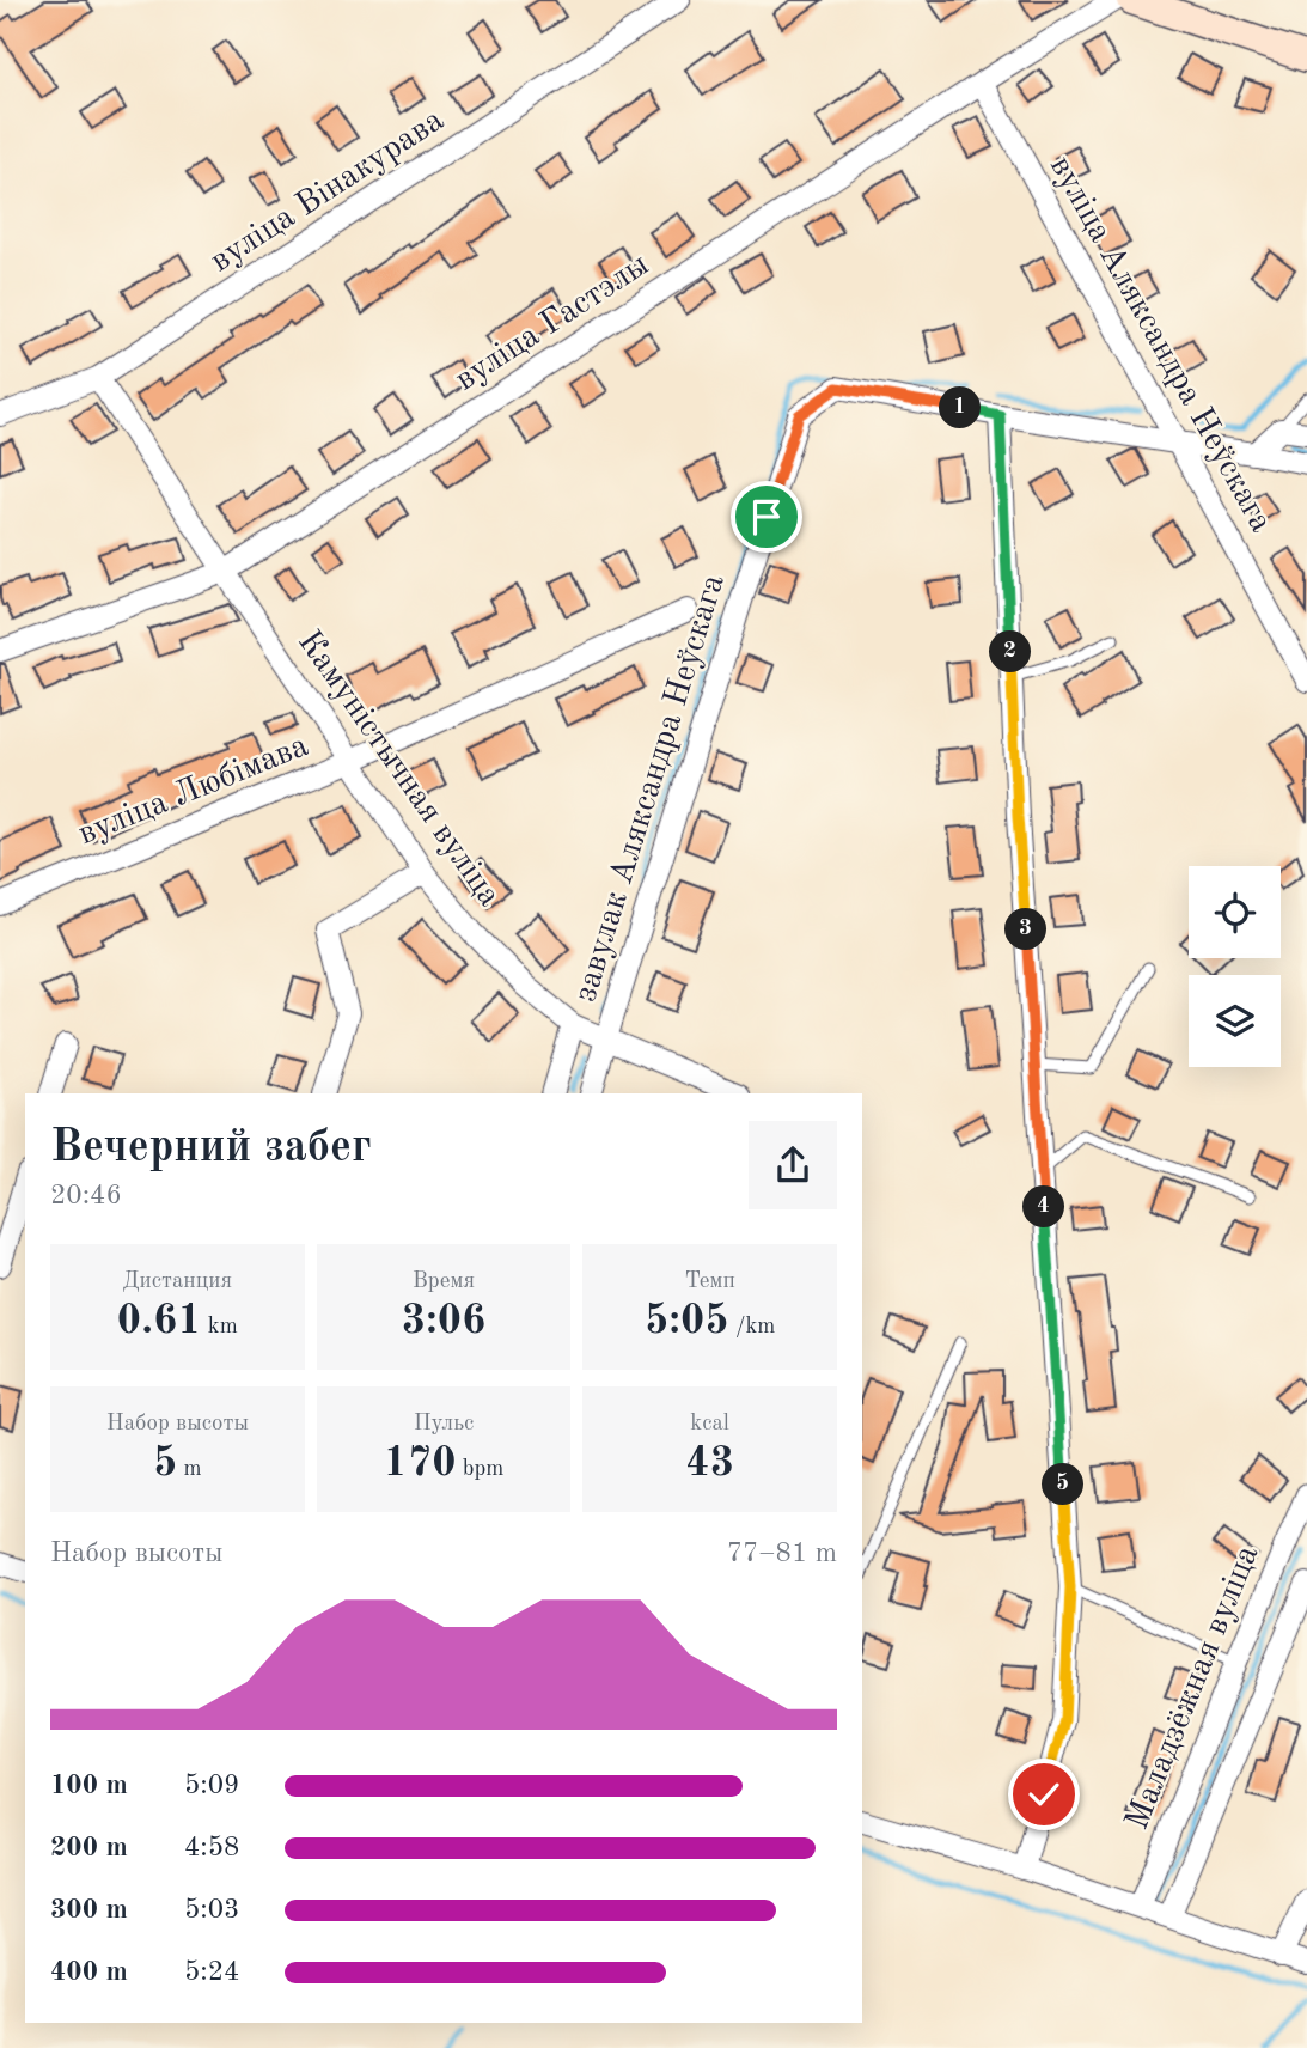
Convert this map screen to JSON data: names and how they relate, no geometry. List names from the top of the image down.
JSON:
{
  "streets": {
    "street": [
      "вуліца Вінакурава",
      "вуліца Гастэлы",
      "вуліца Аляксандра Неўскага",
      "Камуністычная вуліца",
      "завулак Аляксандра Неўскага",
      "вуліца Любімава",
      "Маладзёжная вуліца"
    ]
  },
  "crossings": [
    ["вуліца Вінакурава", "Камуністычная вуліца"],
    ["вуліца Гастэлы", "вуліца Аляксандра Неўскага"],
    ["вуліца Гастэлы", "Камуністычная вуліца"],
    ["вуліца Аляксандра Неўскага", "завулак Аляксандра Неўскага"],
    ["Камуністычная вуліца", "завулак Аляксандра Неўскага"],
    ["Камуністычная вуліца", "вуліца Любімава"]
  ],
  "page": {
    "pins": [
      "1",
      "2",
      "3",
      "4",
      "5"
    ],
    "heading": ["Вечерний забег", "20:46"],
    "stats": [
      ["Дистанция", "0.61 km"],
      ["Время", "3:06"],
      ["Темп", "5:05 /km"],
      ["Набор высоты", "5 m"],
      ["Пульс", "170 bpm"],
      ["kcal", "43"]
    ],
    "chart": ["Набор высоты", "77–81 m"],
    "list": [
      {
        "name": "100 m",
        "note": "5:09"
      },
      {
        "name": "200 m",
        "note": "4:58"
      },
      {
        "name": "300 m",
        "note": "5:03"
      },
      {
        "name": "400 m",
        "note": "5:24"
      }
    ]
  }
}
